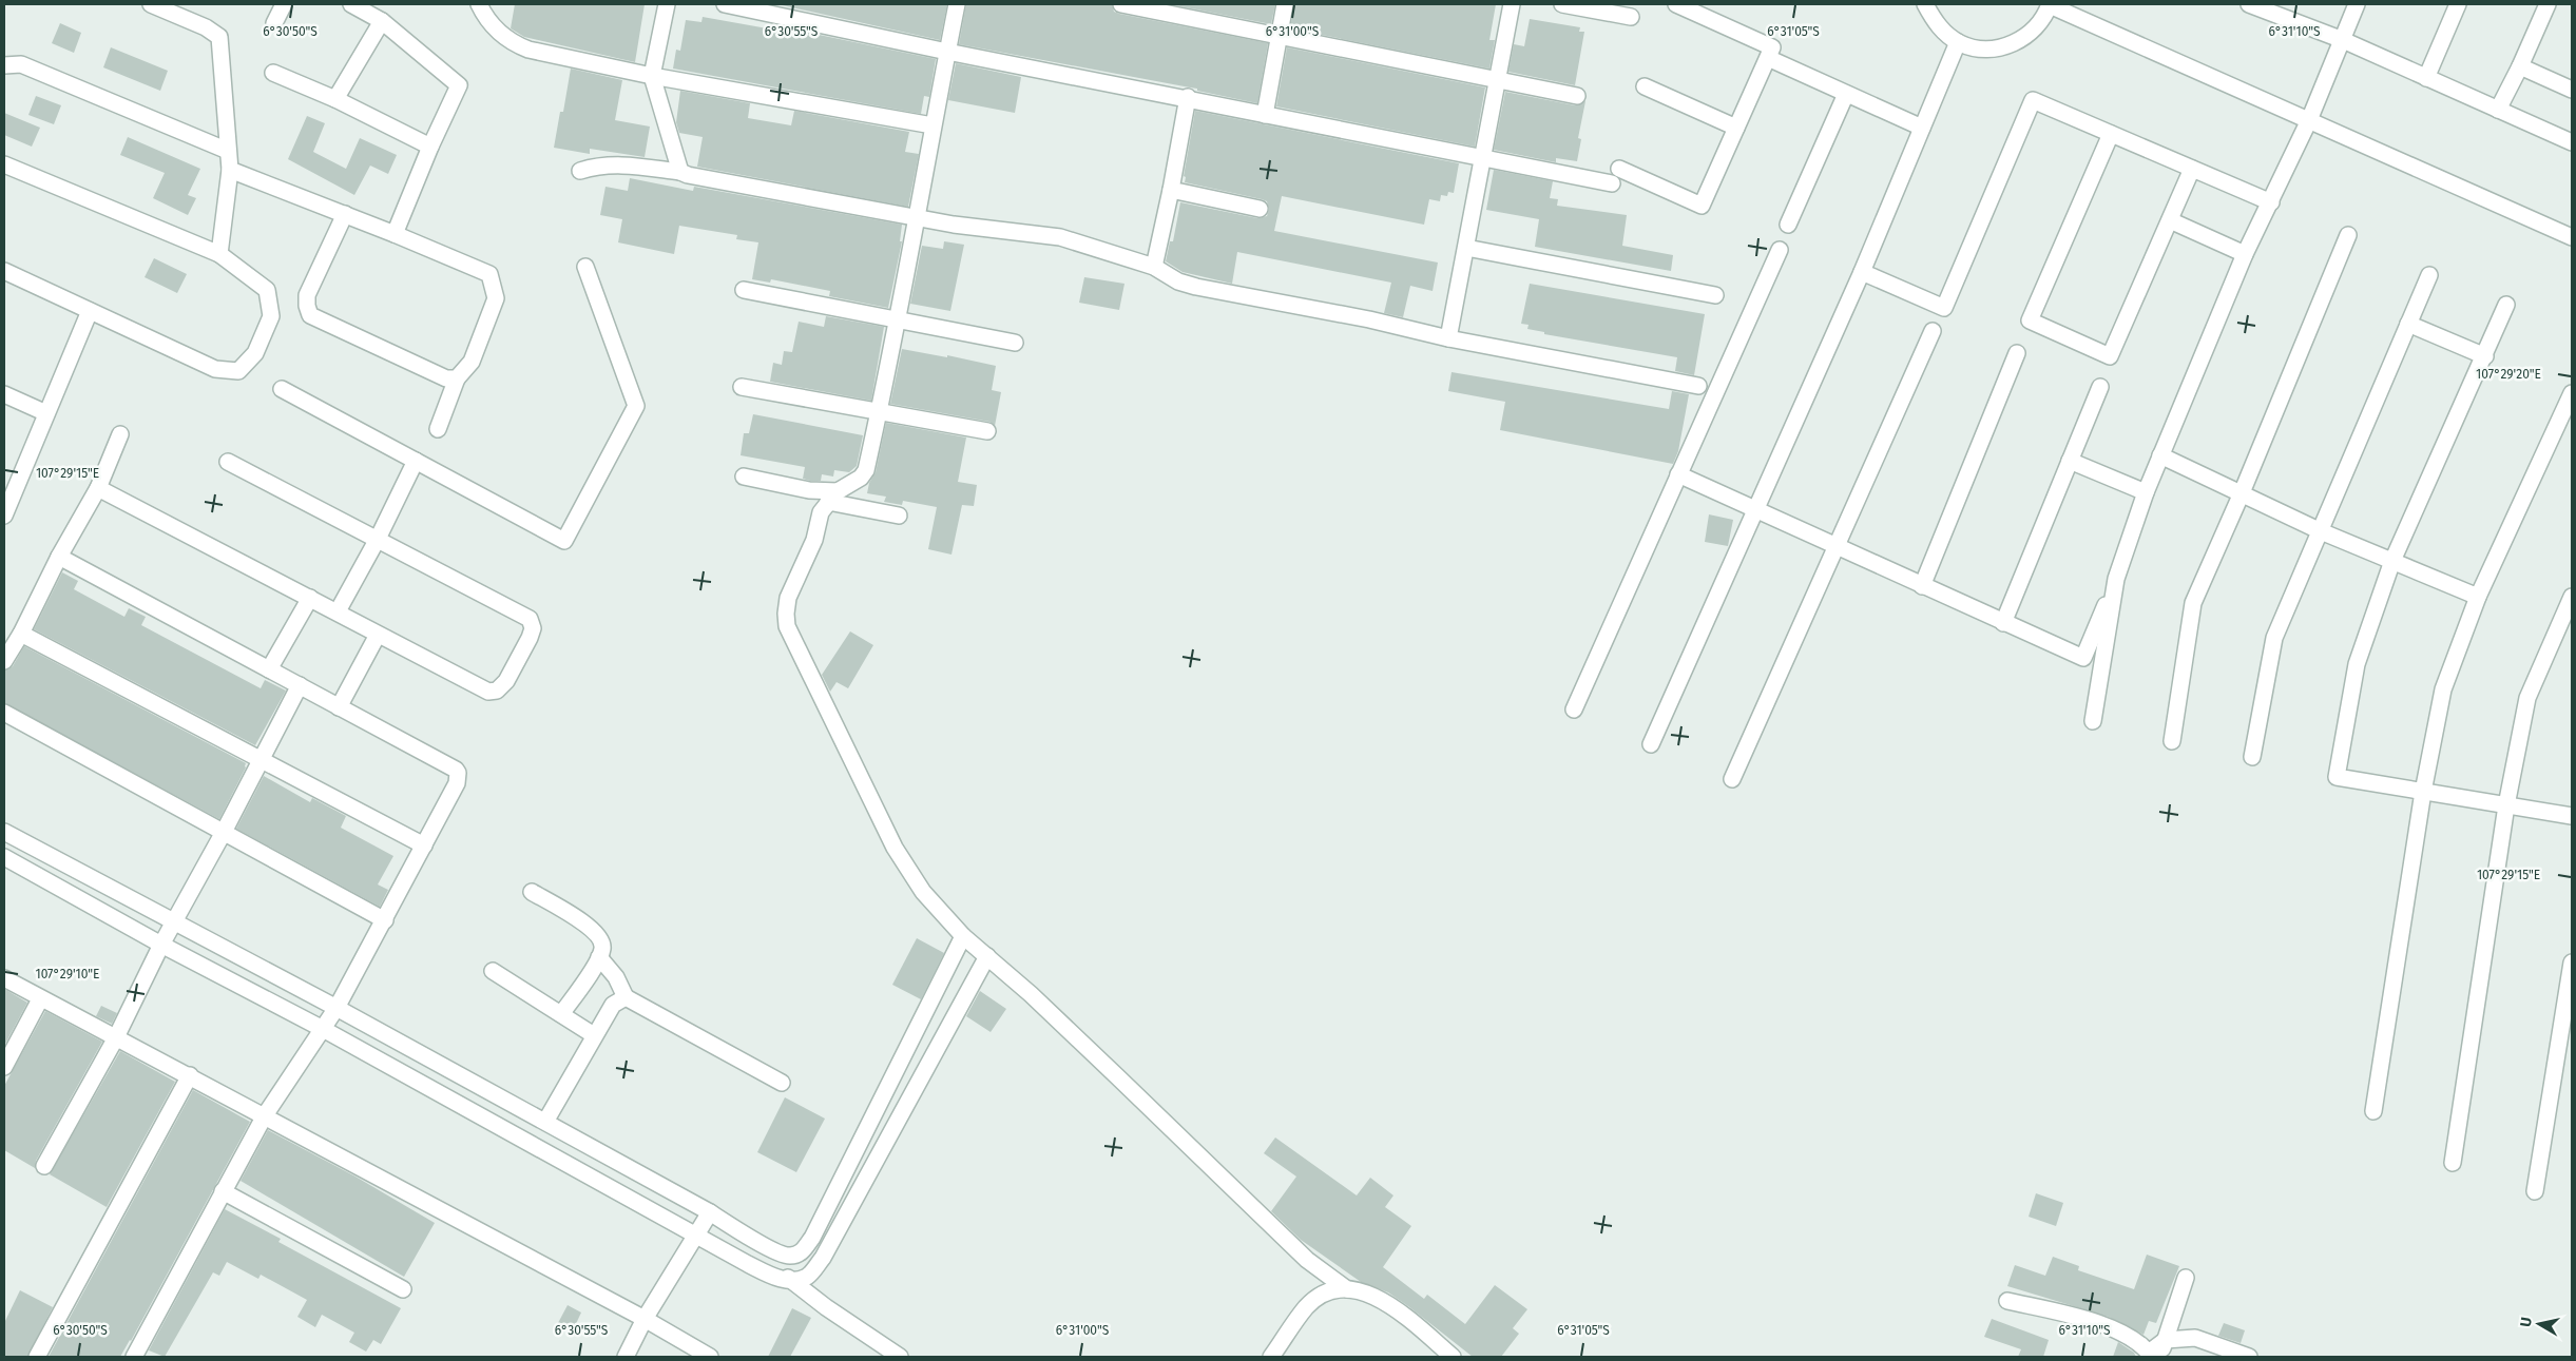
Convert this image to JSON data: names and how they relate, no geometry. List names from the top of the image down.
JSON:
{
  "north": "left",
  "coordinates": [
    "6°30'50\"S",
    "6°30'55\"S",
    "6°31'00\"S",
    "6°31'05\"S",
    "6°31'10\"S",
    "107°29'20\"E",
    "107°29'15\"E",
    "107°29'10\"E"
  ]
}
